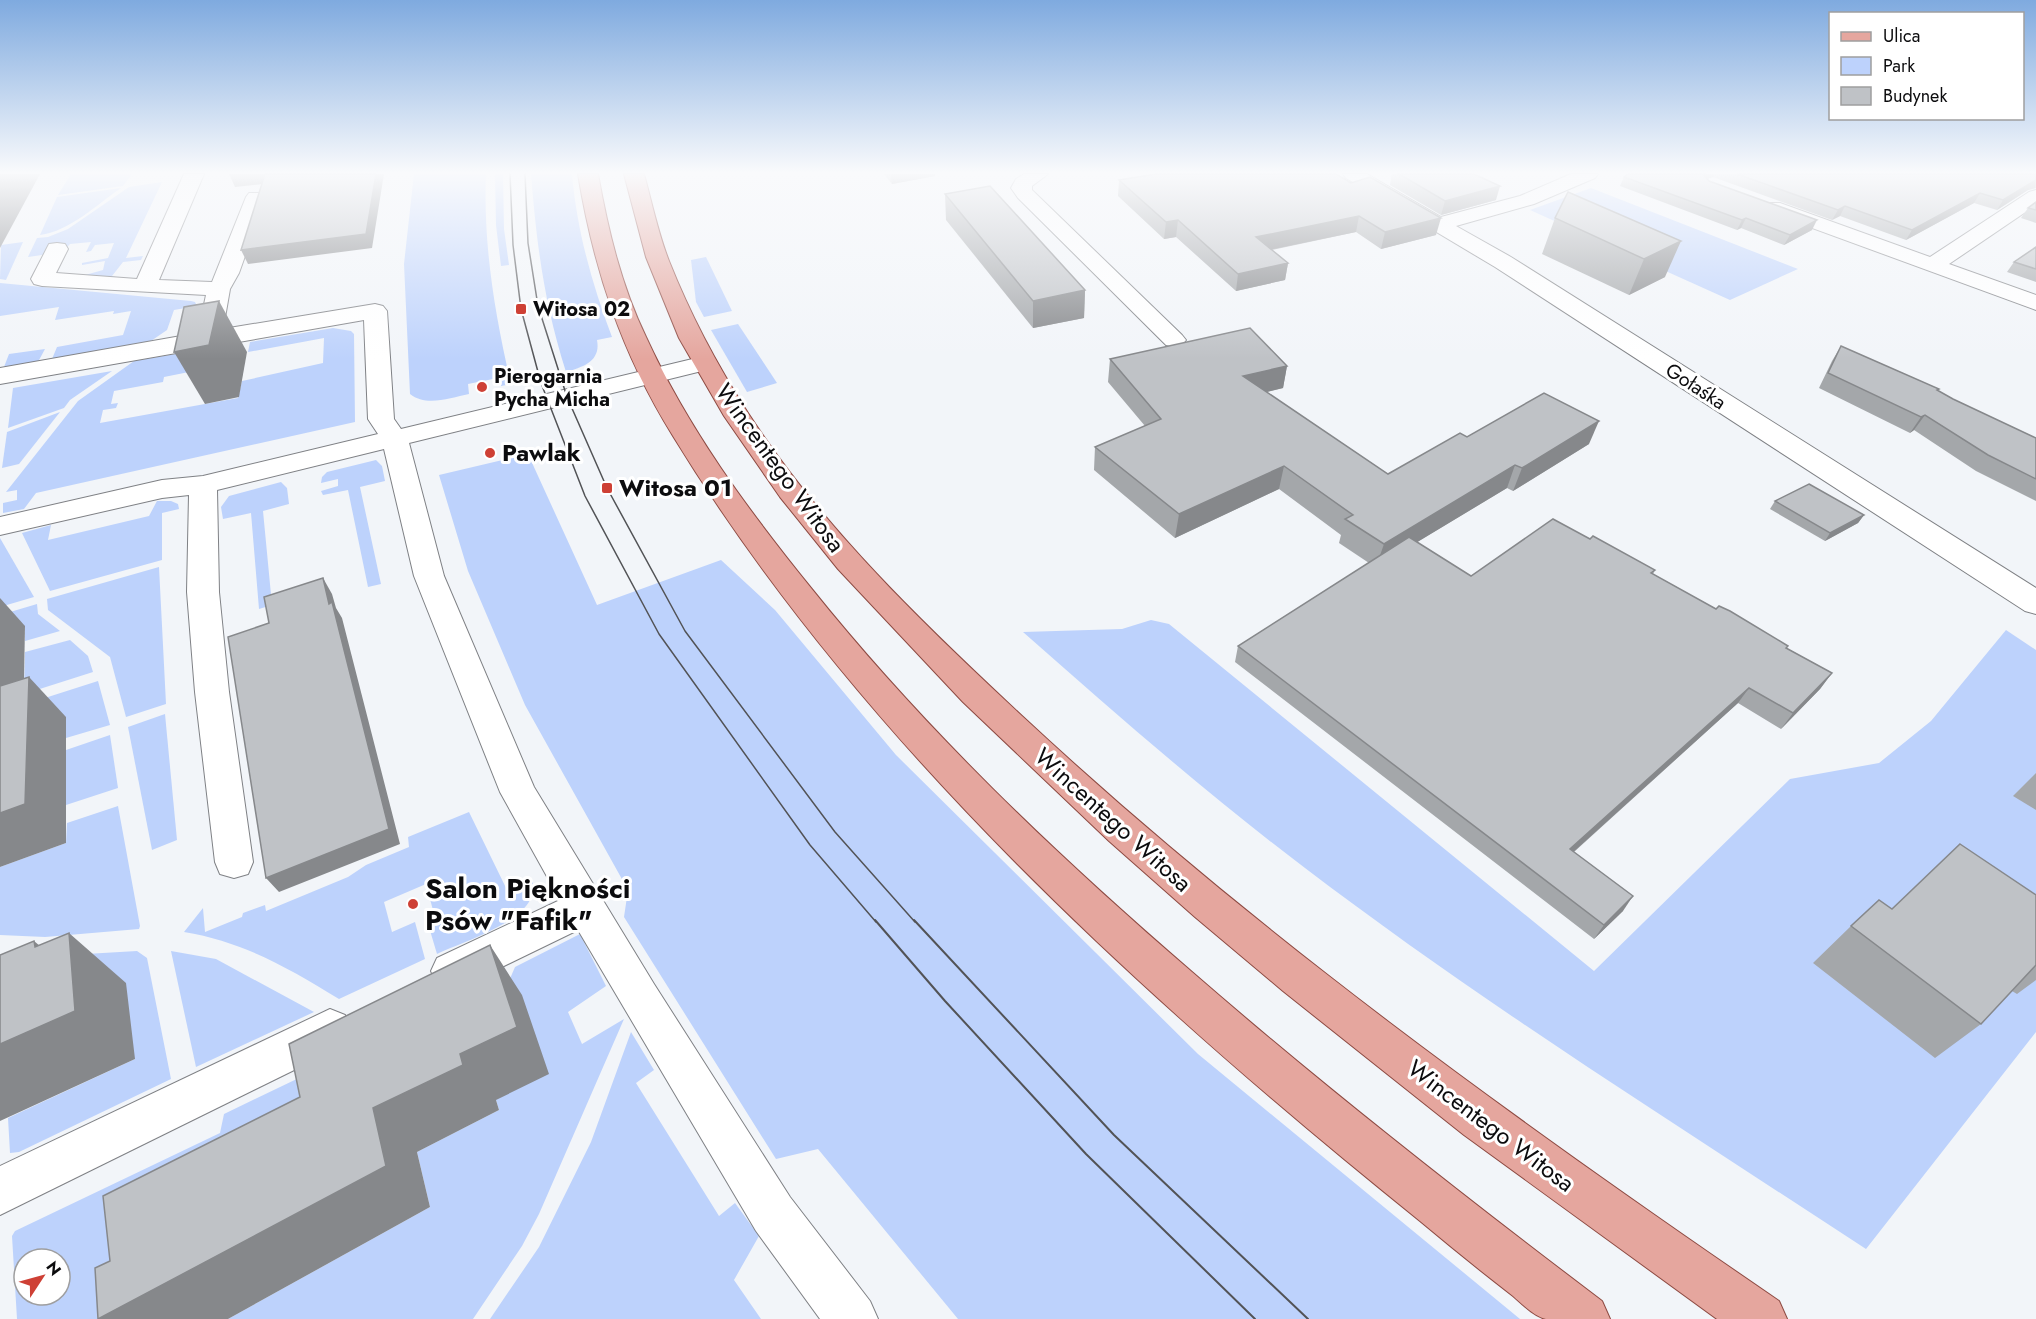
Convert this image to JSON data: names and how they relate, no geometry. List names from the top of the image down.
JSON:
{
  "streets": {
    "main road": ["Wincentego Witosa"],
    "street": ["Gołaśka"]
  },
  "places": {
    "transit": ["Witosa 02", "Witosa 01"],
    "other": ["Pierogarnia Pycha Micha", "Pawlak", "Salon Piękności Psów \"Fafik\""]
  },
  "legend": ["Ulica", "Park", "Budynek"],
  "north": "top right"
}
